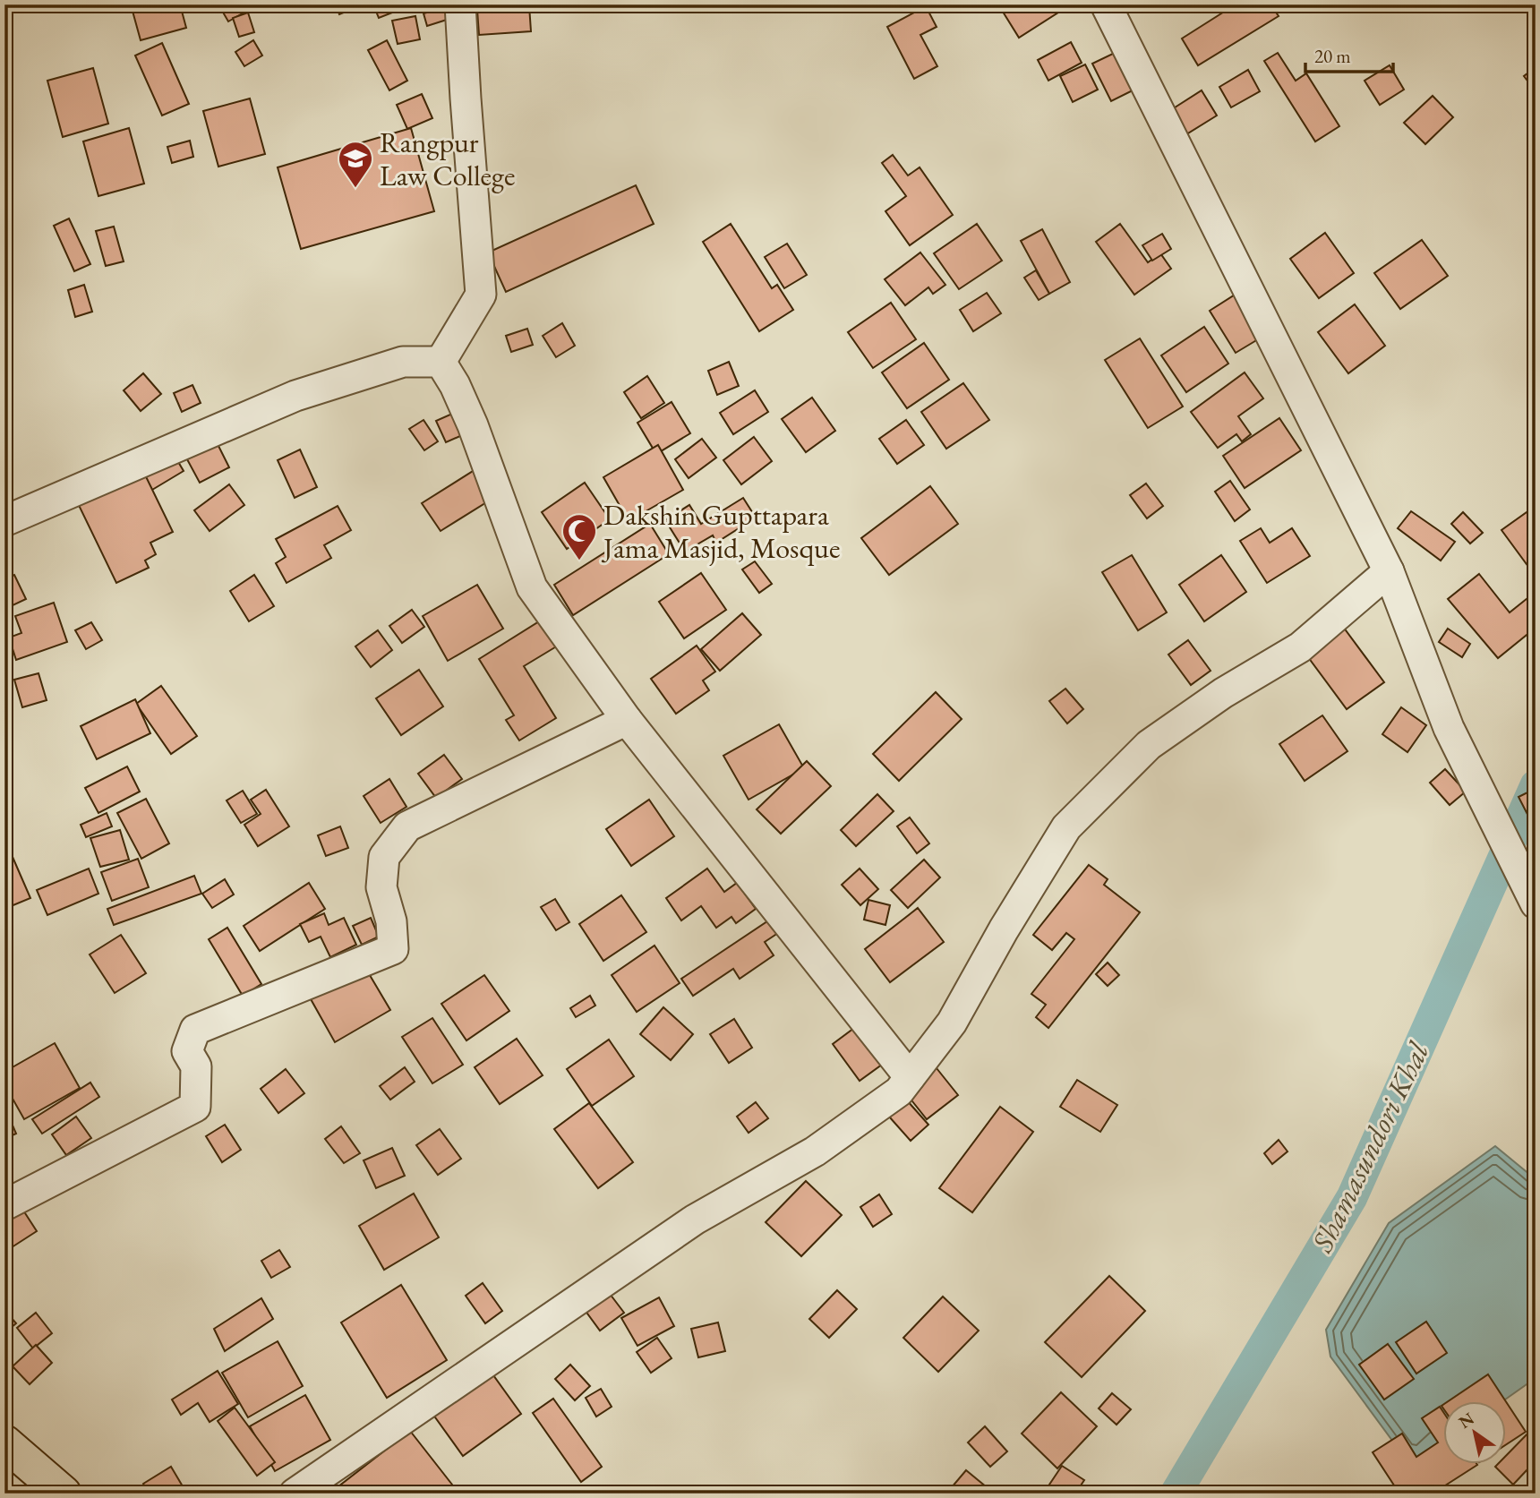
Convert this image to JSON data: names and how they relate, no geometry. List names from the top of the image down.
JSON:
{
  "water": ["Shamasundori Khal"],
  "places": {
    "school or university": ["Rangpur Law College"],
    "mosque": ["Dakshin Gupttapara Jama Masjid, Mosque"]
  },
  "scale_bar": "20 m",
  "north": "top left"
}
